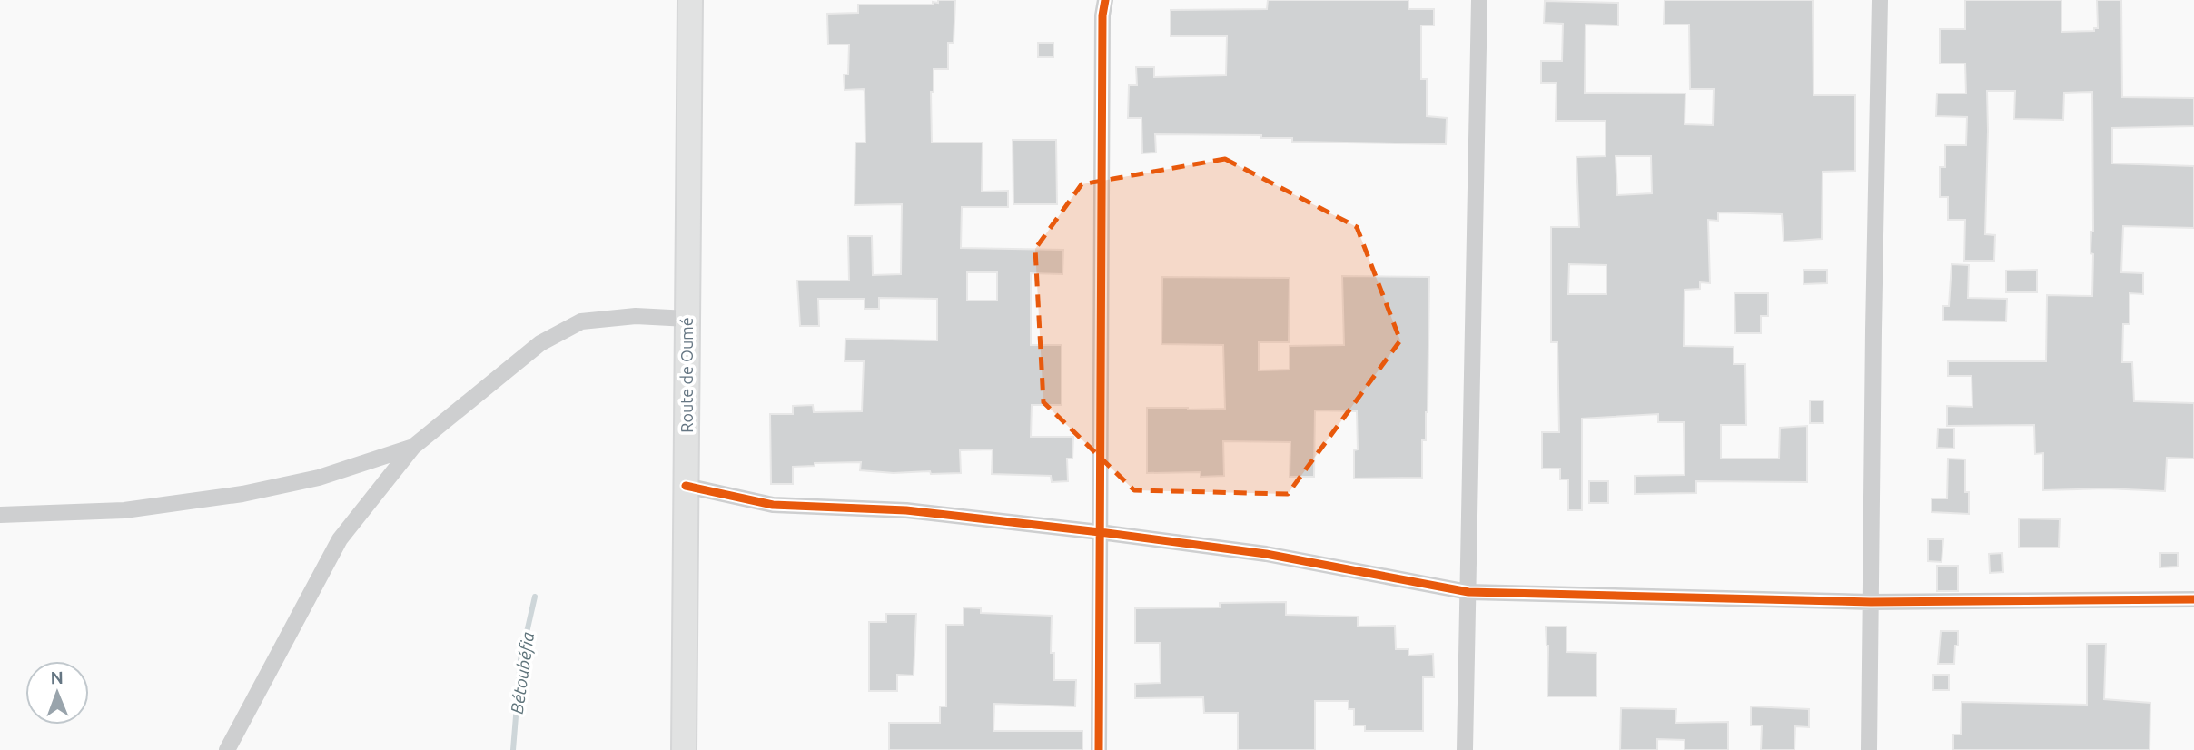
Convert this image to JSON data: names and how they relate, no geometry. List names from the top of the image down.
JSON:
{
  "streets": {
    "street": ["Route de Oumé"]
  },
  "water": ["Bétoubéfia"],
  "north": "top"
}
